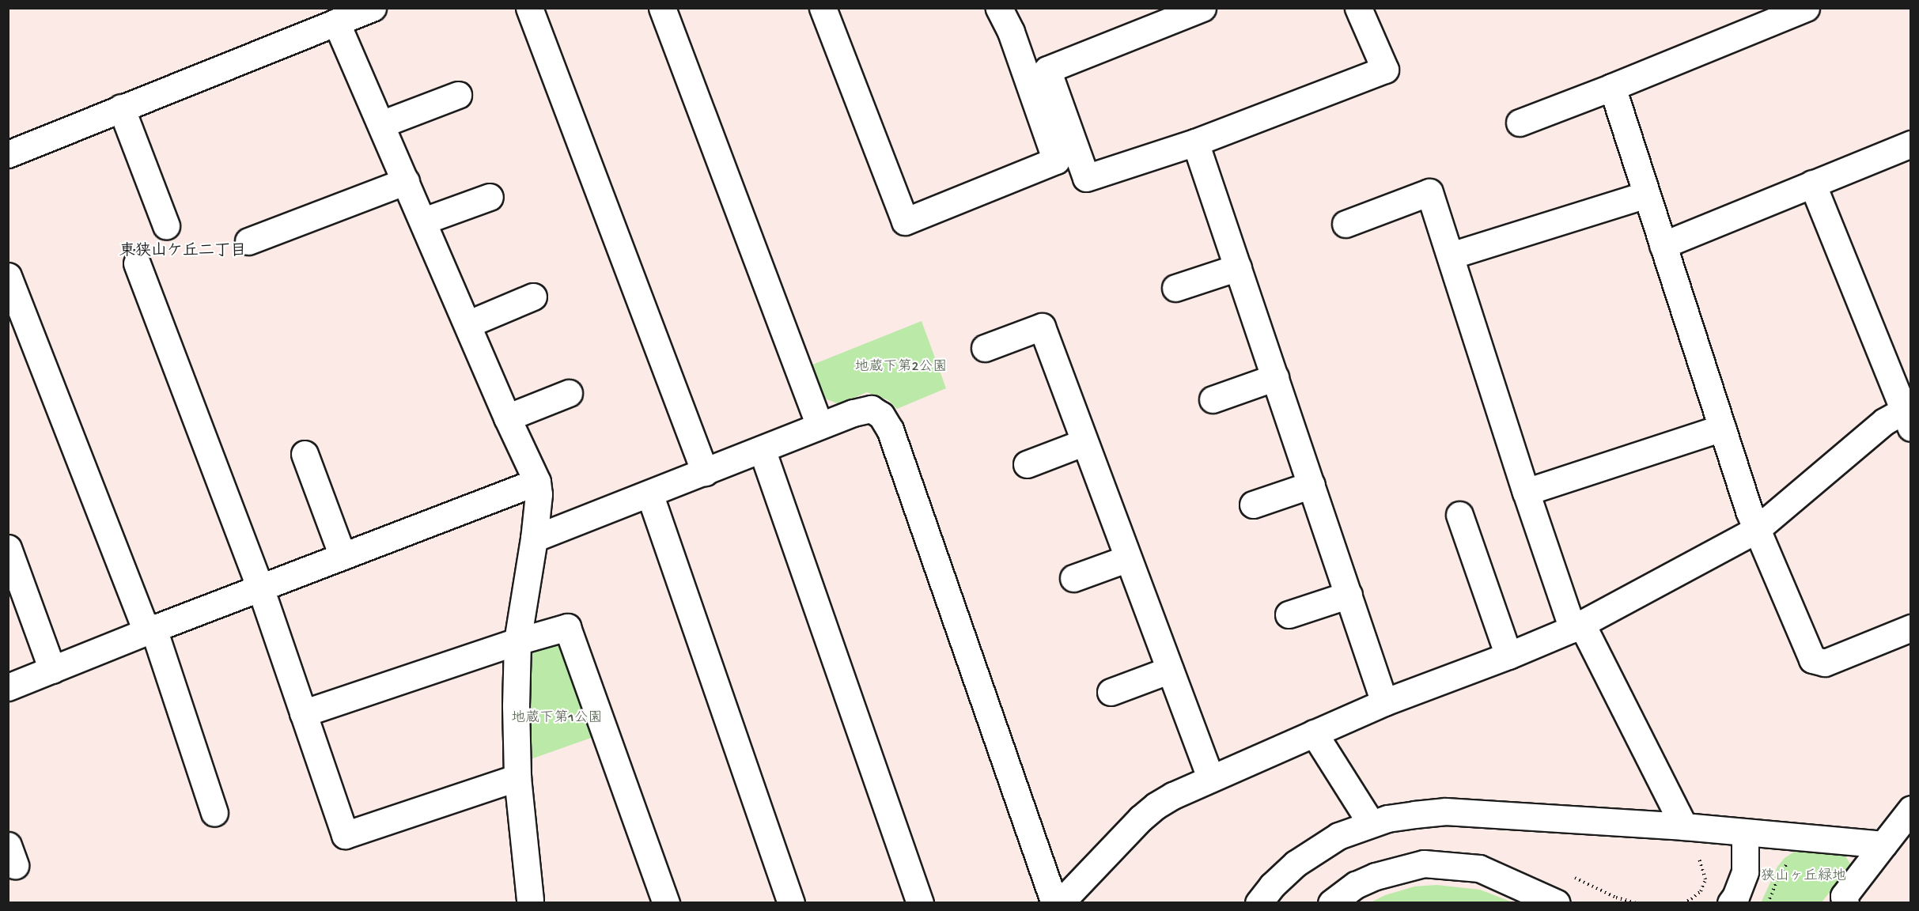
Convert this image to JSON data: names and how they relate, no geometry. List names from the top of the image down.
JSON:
{
  "districts": ["東狭山ケ丘二丁目"],
  "parks": ["地蔵下第2公園", "地蔵下第1公園", "狭山ヶ丘緑地"]
}
